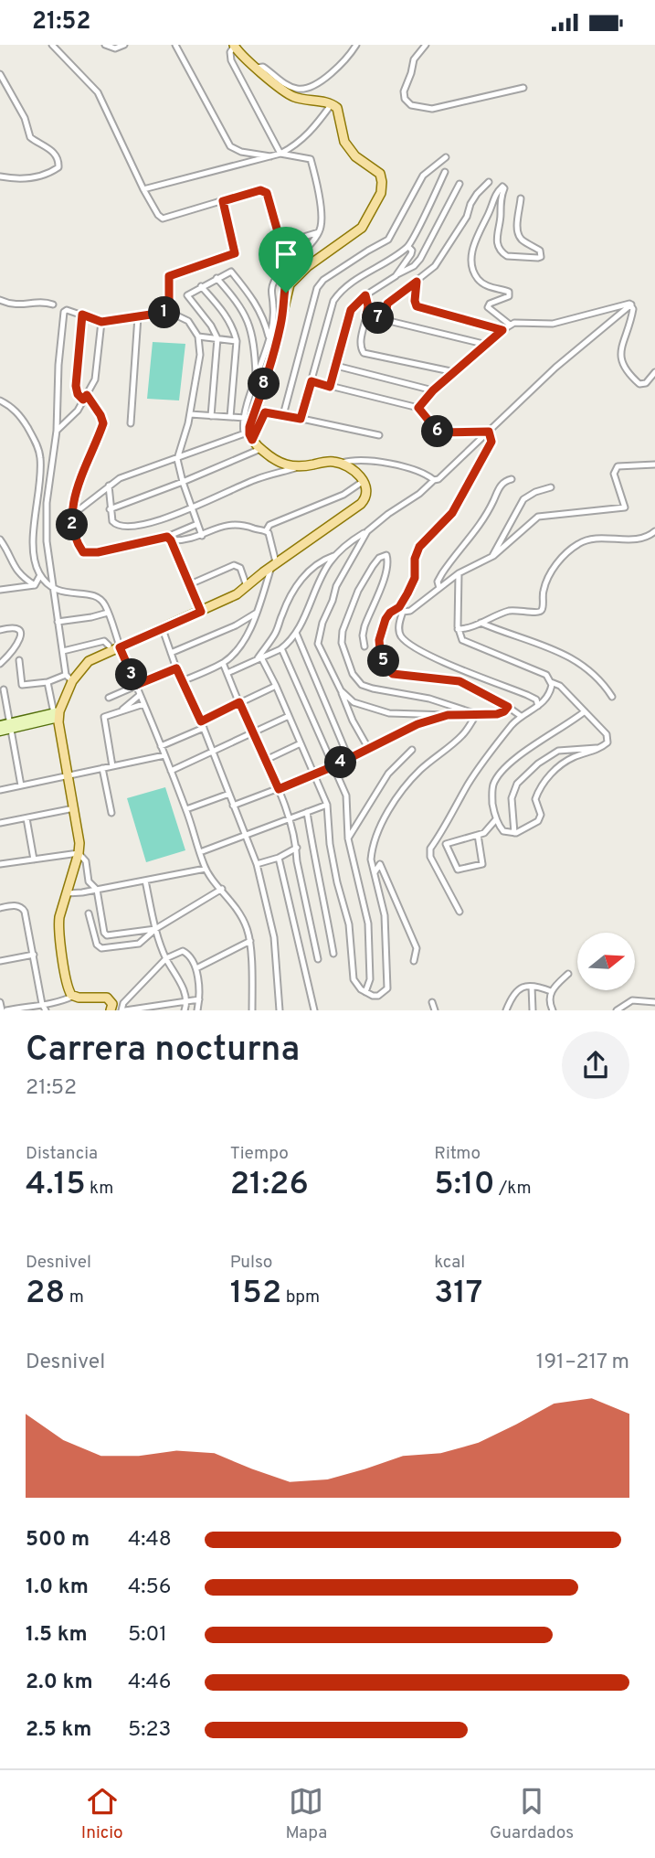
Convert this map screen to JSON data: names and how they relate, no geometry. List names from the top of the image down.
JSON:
{
  "north": "right",
  "page": {
    "status": "21:52",
    "pins": [
      "1",
      "7",
      "8",
      "6",
      "2",
      "5",
      "3",
      "4"
    ],
    "heading": ["Carrera nocturna", "21:52"],
    "stats": [
      ["Distancia", "4.15 km"],
      ["Tiempo", "21:26"],
      ["Ritmo", "5:10 /km"],
      ["Desnivel", "28 m"],
      ["Pulso", "152 bpm"],
      ["kcal", "317"]
    ],
    "chart": ["Desnivel", "191–217 m"],
    "list": [
      {
        "name": "500 m",
        "note": "4:48"
      },
      {
        "name": "1.0 km",
        "note": "4:56"
      },
      {
        "name": "1.5 km",
        "note": "5:01"
      },
      {
        "name": "2.0 km",
        "note": "4:46"
      },
      {
        "name": "2.5 km",
        "note": "5:23"
      }
    ],
    "tabs": ["Inicio", "Mapa", "Guardados"]
  }
}
